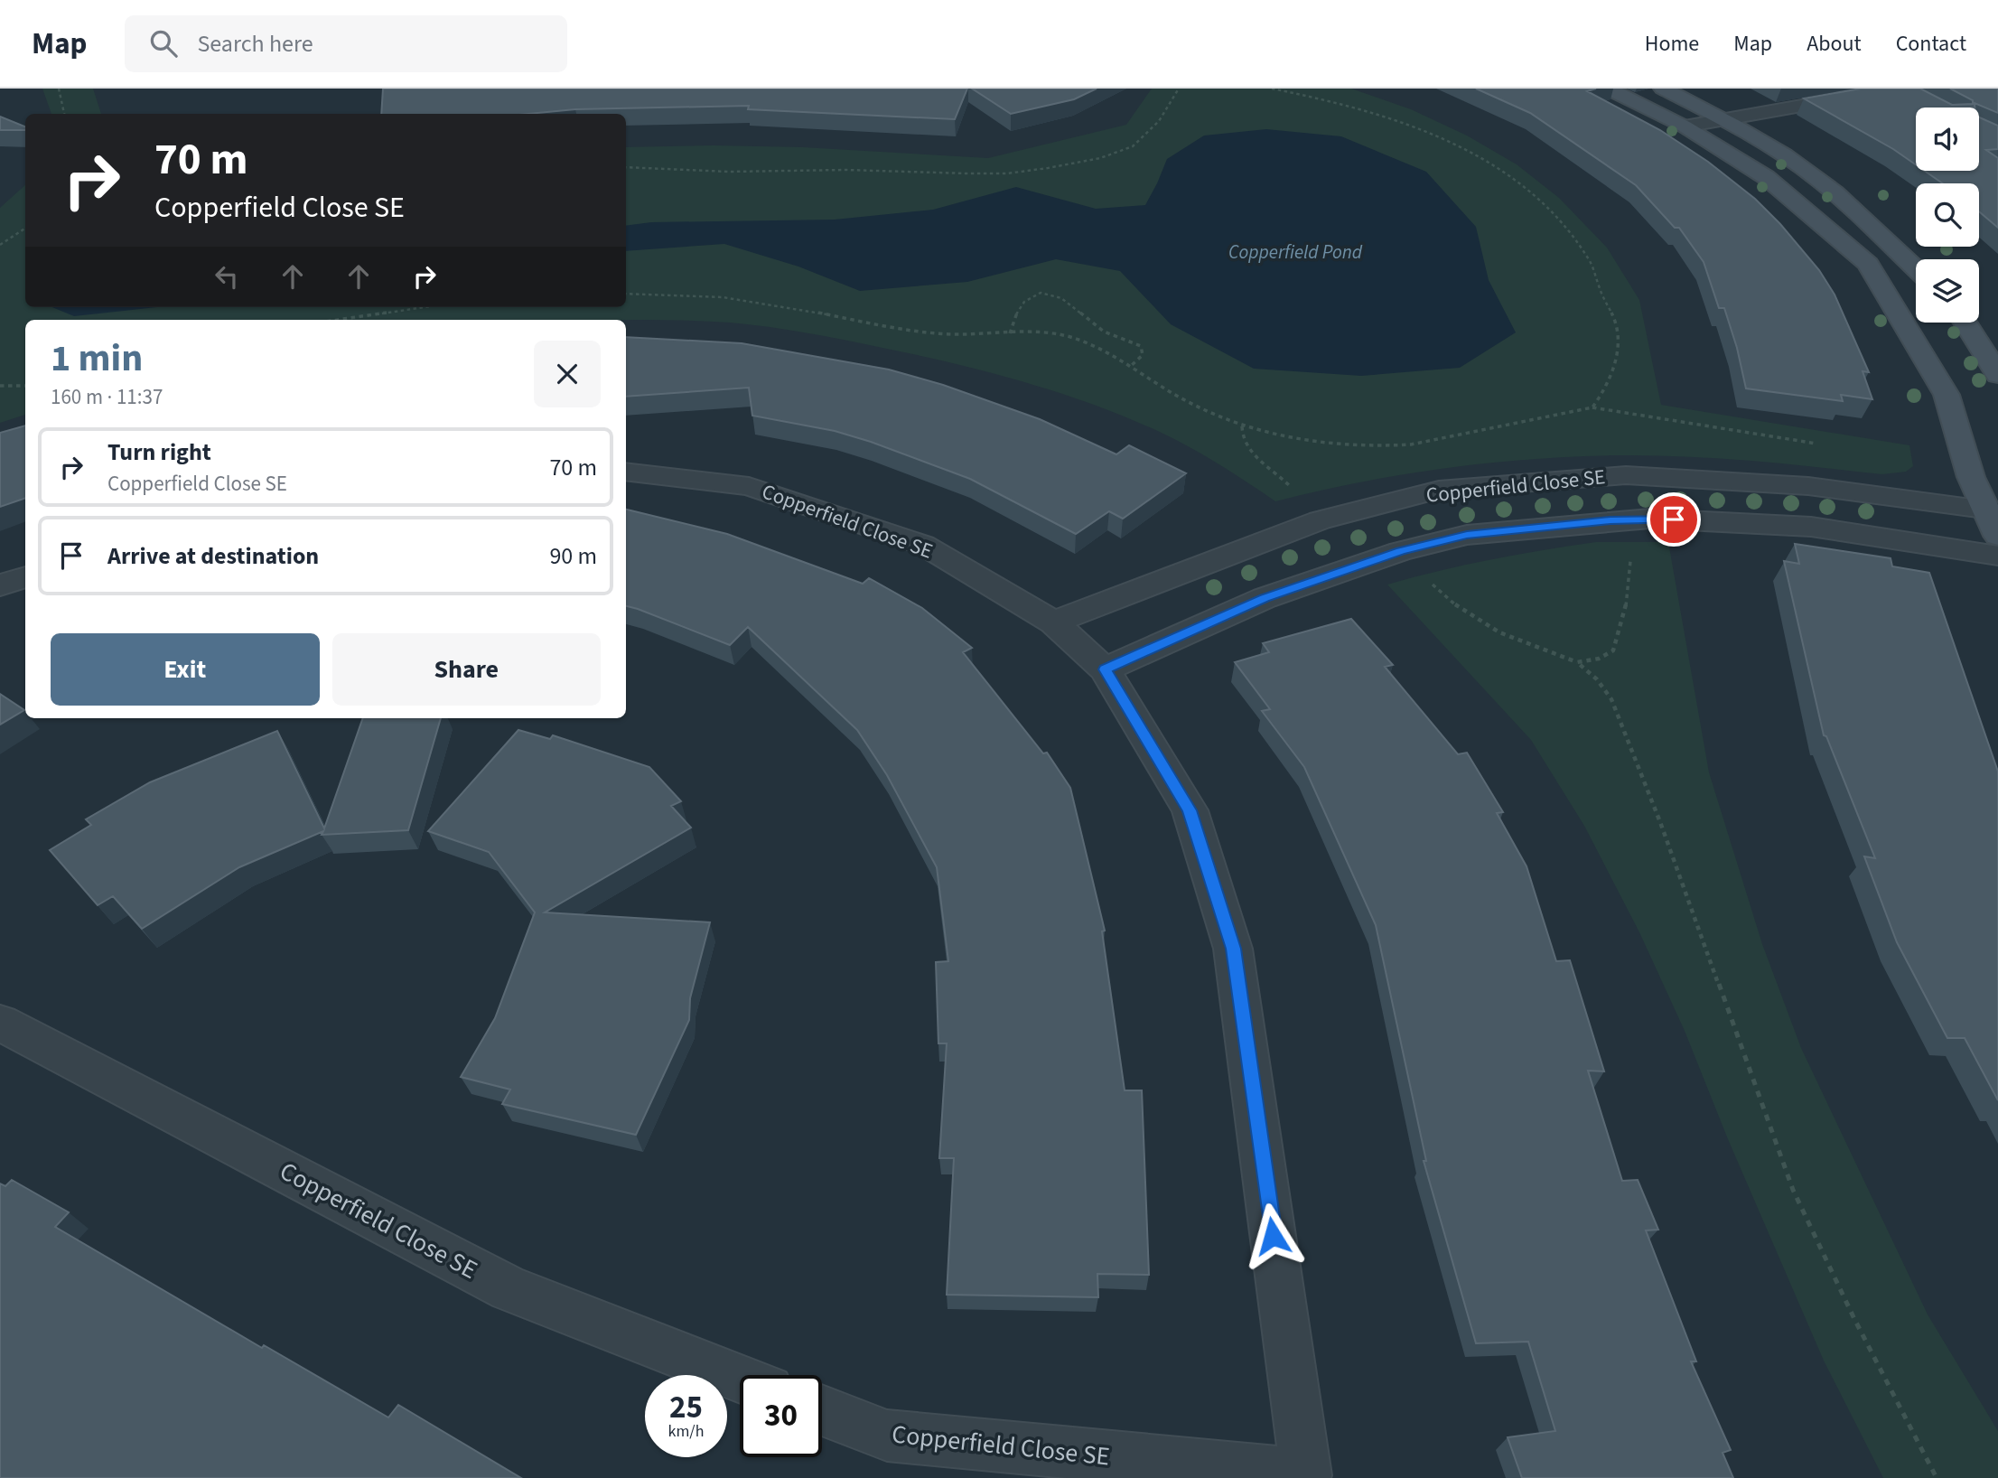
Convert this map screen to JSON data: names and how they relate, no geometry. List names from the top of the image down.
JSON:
{
  "streets": {
    "street": ["Copperfield Close SE"]
  },
  "water": ["Copperfield Pond"],
  "page": {
    "header": "Map",
    "search": "Search here",
    "nav": [
      "Home",
      "Map",
      "About",
      "Contact"
    ],
    "turn": ["70 m", "Copperfield Close SE"],
    "heading": ["1 min", "160 m · 11:37"],
    "list": [
      {
        "name": "Turn right",
        "note": "Copperfield Close SE",
        "value": "70 m"
      },
      {
        "name": "Arrive at destination",
        "value": "90 m"
      }
    ],
    "buttons": ["Exit", "Share"],
    "speed": "25 km/h",
    "limit": "30"
  }
}
